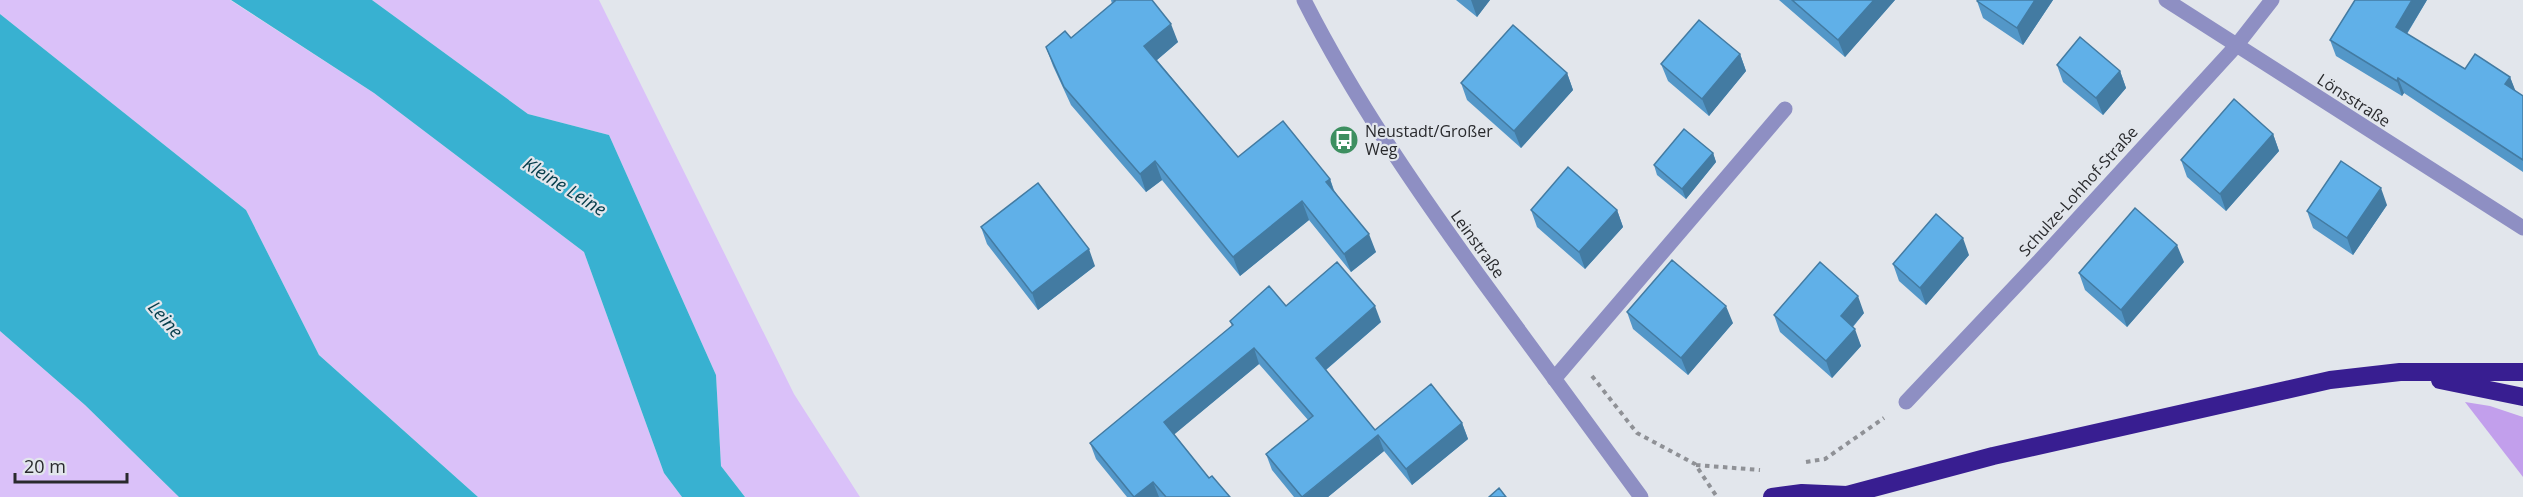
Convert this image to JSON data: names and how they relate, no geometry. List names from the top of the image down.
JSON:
{
  "streets": {
    "street": ["Lönsstraße", "Schulze-Lohhof-Straße", "Leinstraße"]
  },
  "crossings": [
    ["Lönsstraße", "Schulze-Lohhof-Straße"]
  ],
  "water": ["Kleine Leine", "Leine"],
  "places": {
    "bus stop": ["Neustadt/Großer Weg"]
  },
  "scale_bar": "20 m"
}
